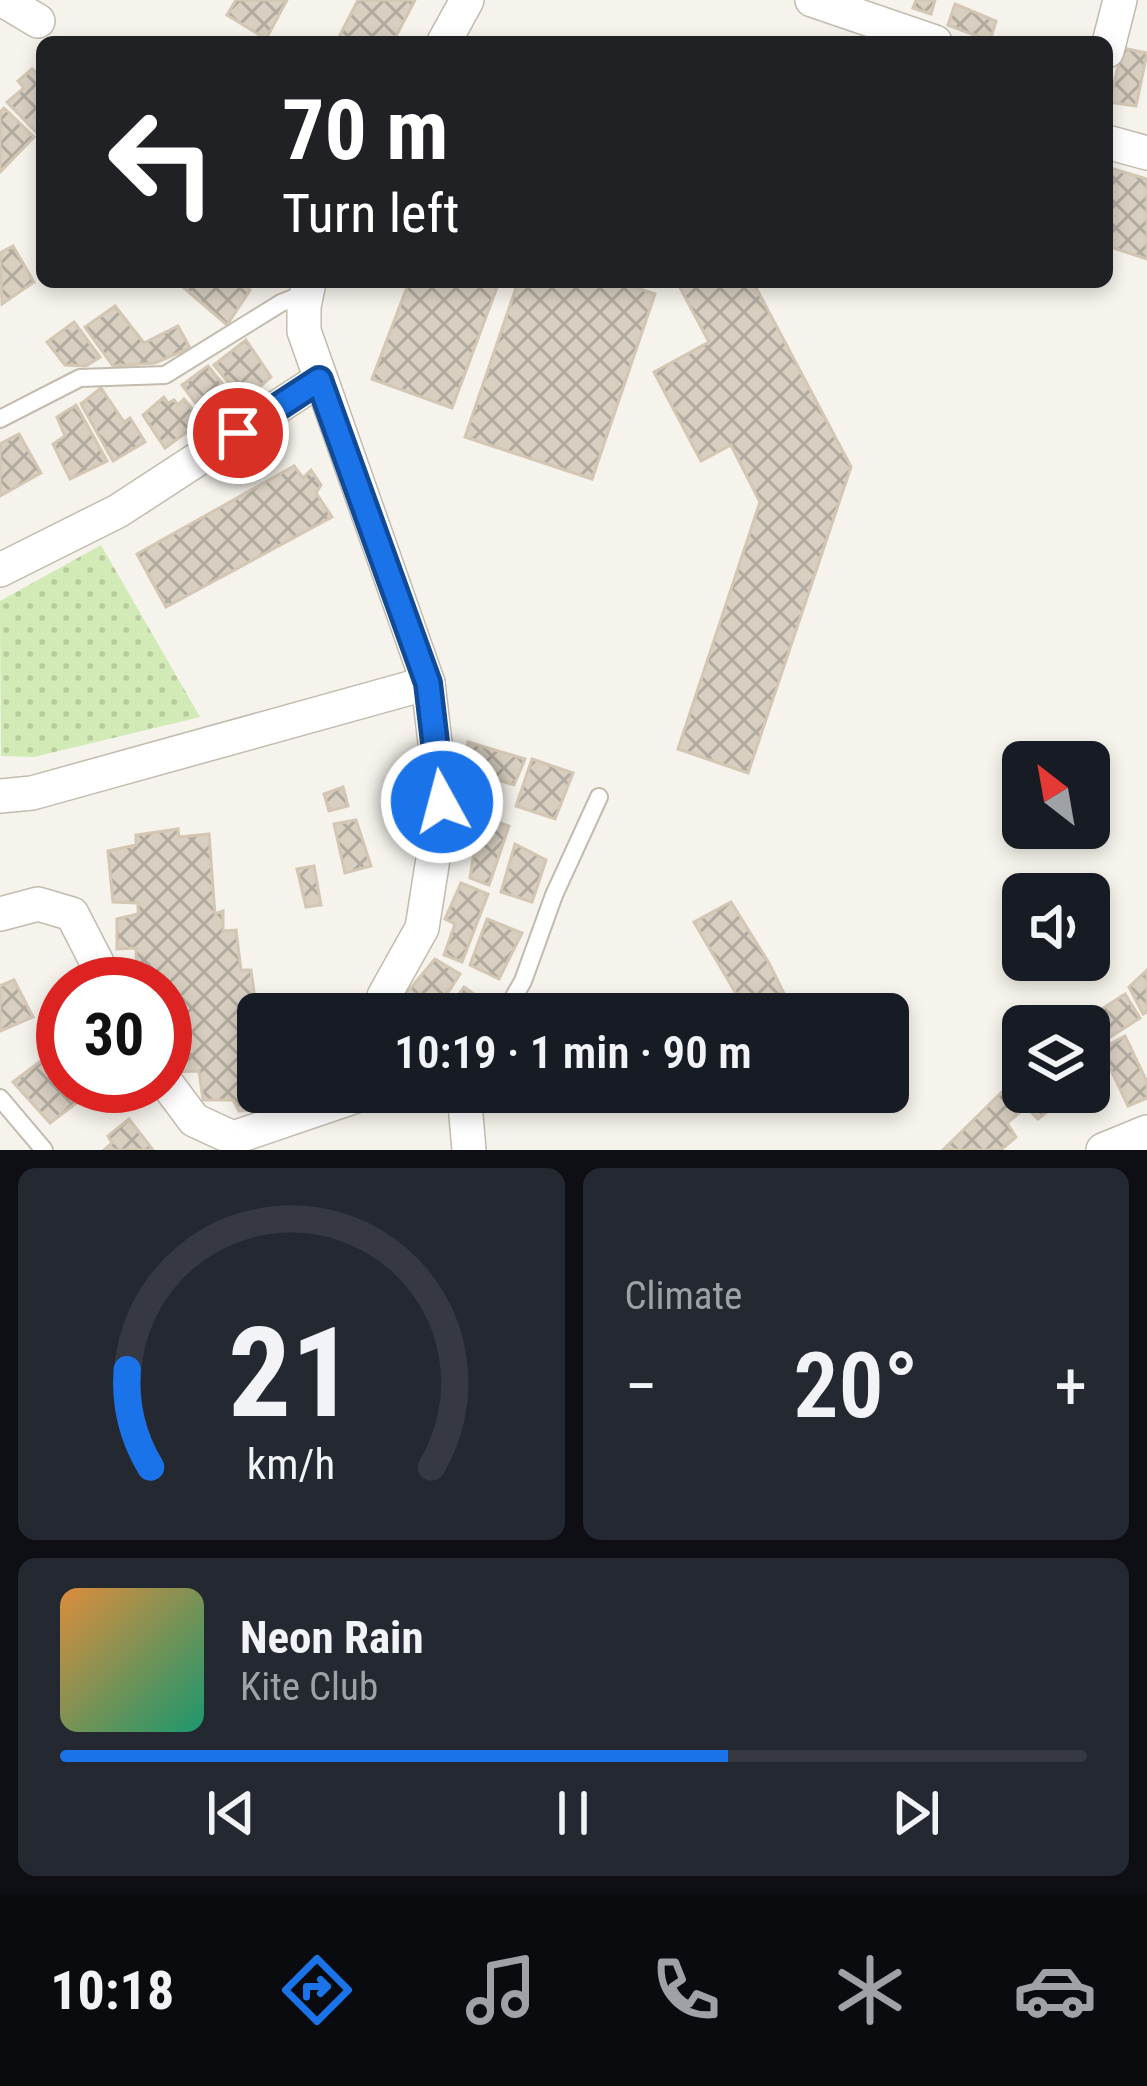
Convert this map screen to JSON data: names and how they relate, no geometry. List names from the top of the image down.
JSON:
{
  "north": "top left",
  "page": {
    "turn": ["70 m", "Turn left"],
    "limit": "30",
    "trip": "10:19 · 1 min · 90 m",
    "tile": "Climate",
    "heat": ["−", "20°", "+"],
    "song": ["Neon Rain", "Kite Club"],
    "tabs": "10:18",
    "gauge": ["21", "km/h"]
  }
}
